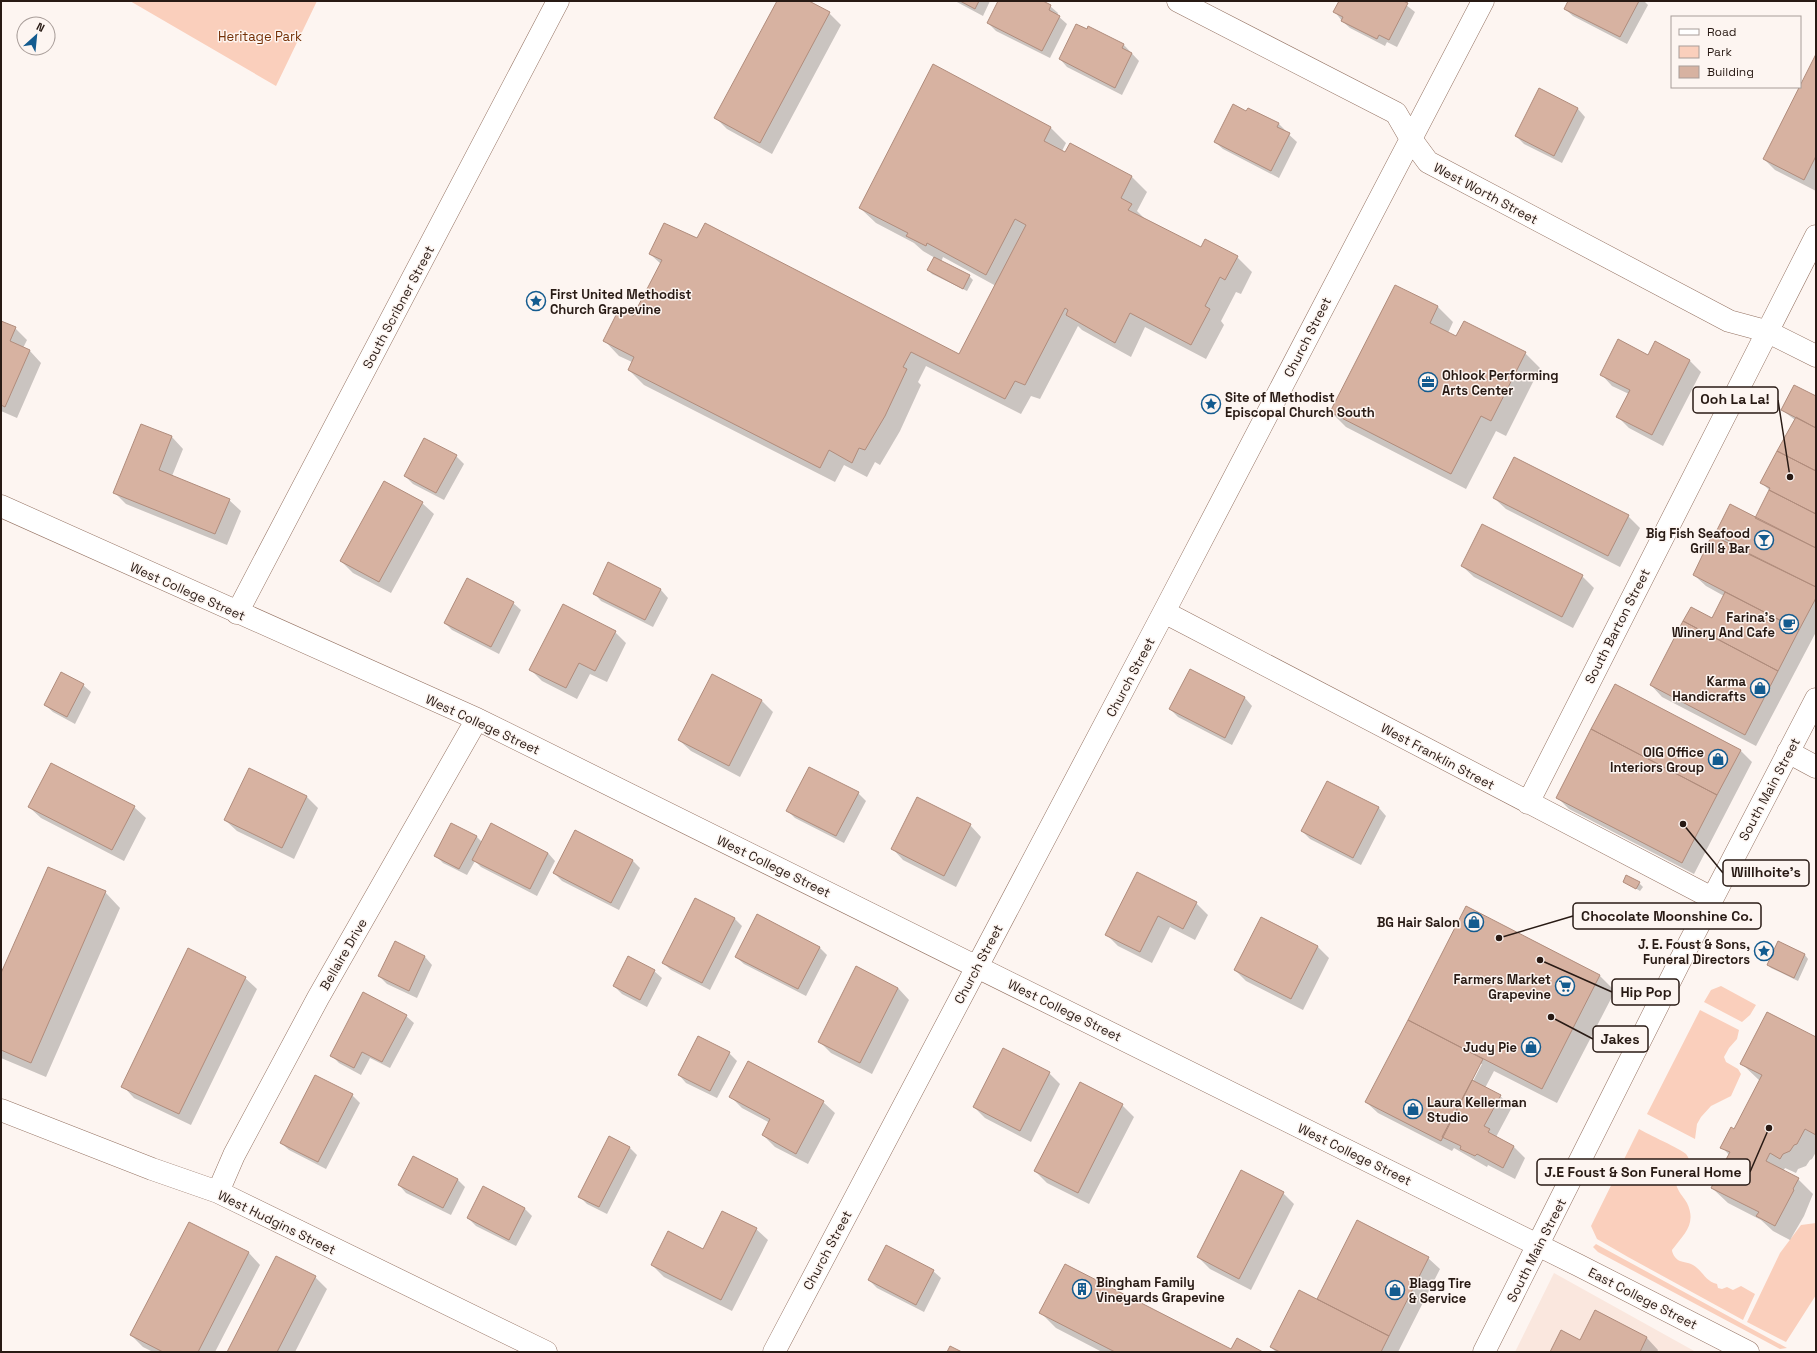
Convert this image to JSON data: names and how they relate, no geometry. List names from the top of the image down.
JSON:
{
  "streets": {
    "street": [
      "West Worth Street",
      "South Scribner Street",
      "Church Street",
      "West College Street",
      "South Barton Street",
      "West Franklin Street",
      "South Main Street",
      "Bellaire Drive",
      "West Hudgins Street",
      "East College Street"
    ]
  },
  "crossings": [
    ["West Worth Street", "Church Street"],
    ["West Worth Street", "South Barton Street"],
    ["South Scribner Street", "West College Street"],
    ["Church Street", "West College Street"],
    ["Church Street", "West Franklin Street"],
    ["West College Street", "South Main Street"],
    ["West College Street", "Bellaire Drive"],
    ["West College Street", "East College Street"],
    ["South Barton Street", "West Franklin Street"],
    ["West Franklin Street", "South Main Street"],
    ["South Main Street", "East College Street"],
    ["Bellaire Drive", "West Hudgins Street"]
  ],
  "parks": ["Heritage Park"],
  "places": {
    "place": ["First United Methodist Church Grapevine", "Site of Methodist Episcopal Church South", "J. E. Foust & Sons, Funeral Directors"],
    "office": ["Ohlook Performing Arts Center"],
    "other": [
      "Ooh La La!",
      "Willhoite’s",
      "Chocolate Moonshine Co.",
      "Hip Pop",
      "Jakes",
      "J.E Foust & Son Funeral Home"
    ],
    "bar": ["Big Fish Seafood Grill & Bar"],
    "cafe": ["Farina’s Winery And Cafe"],
    "shop": [
      "Karma Handicrafts",
      "OIG Office Interiors Group",
      "BG Hair Salon",
      "Judy Pie",
      "Laura Kellerman Studio",
      "Blagg Tire & Service"
    ],
    "supermarket": ["Farmers Market Grapevine"],
    "building": ["Bingham Family Vineyards Grapevine"]
  },
  "legend": ["Road", "Park", "Building"],
  "north": "top right"
}
